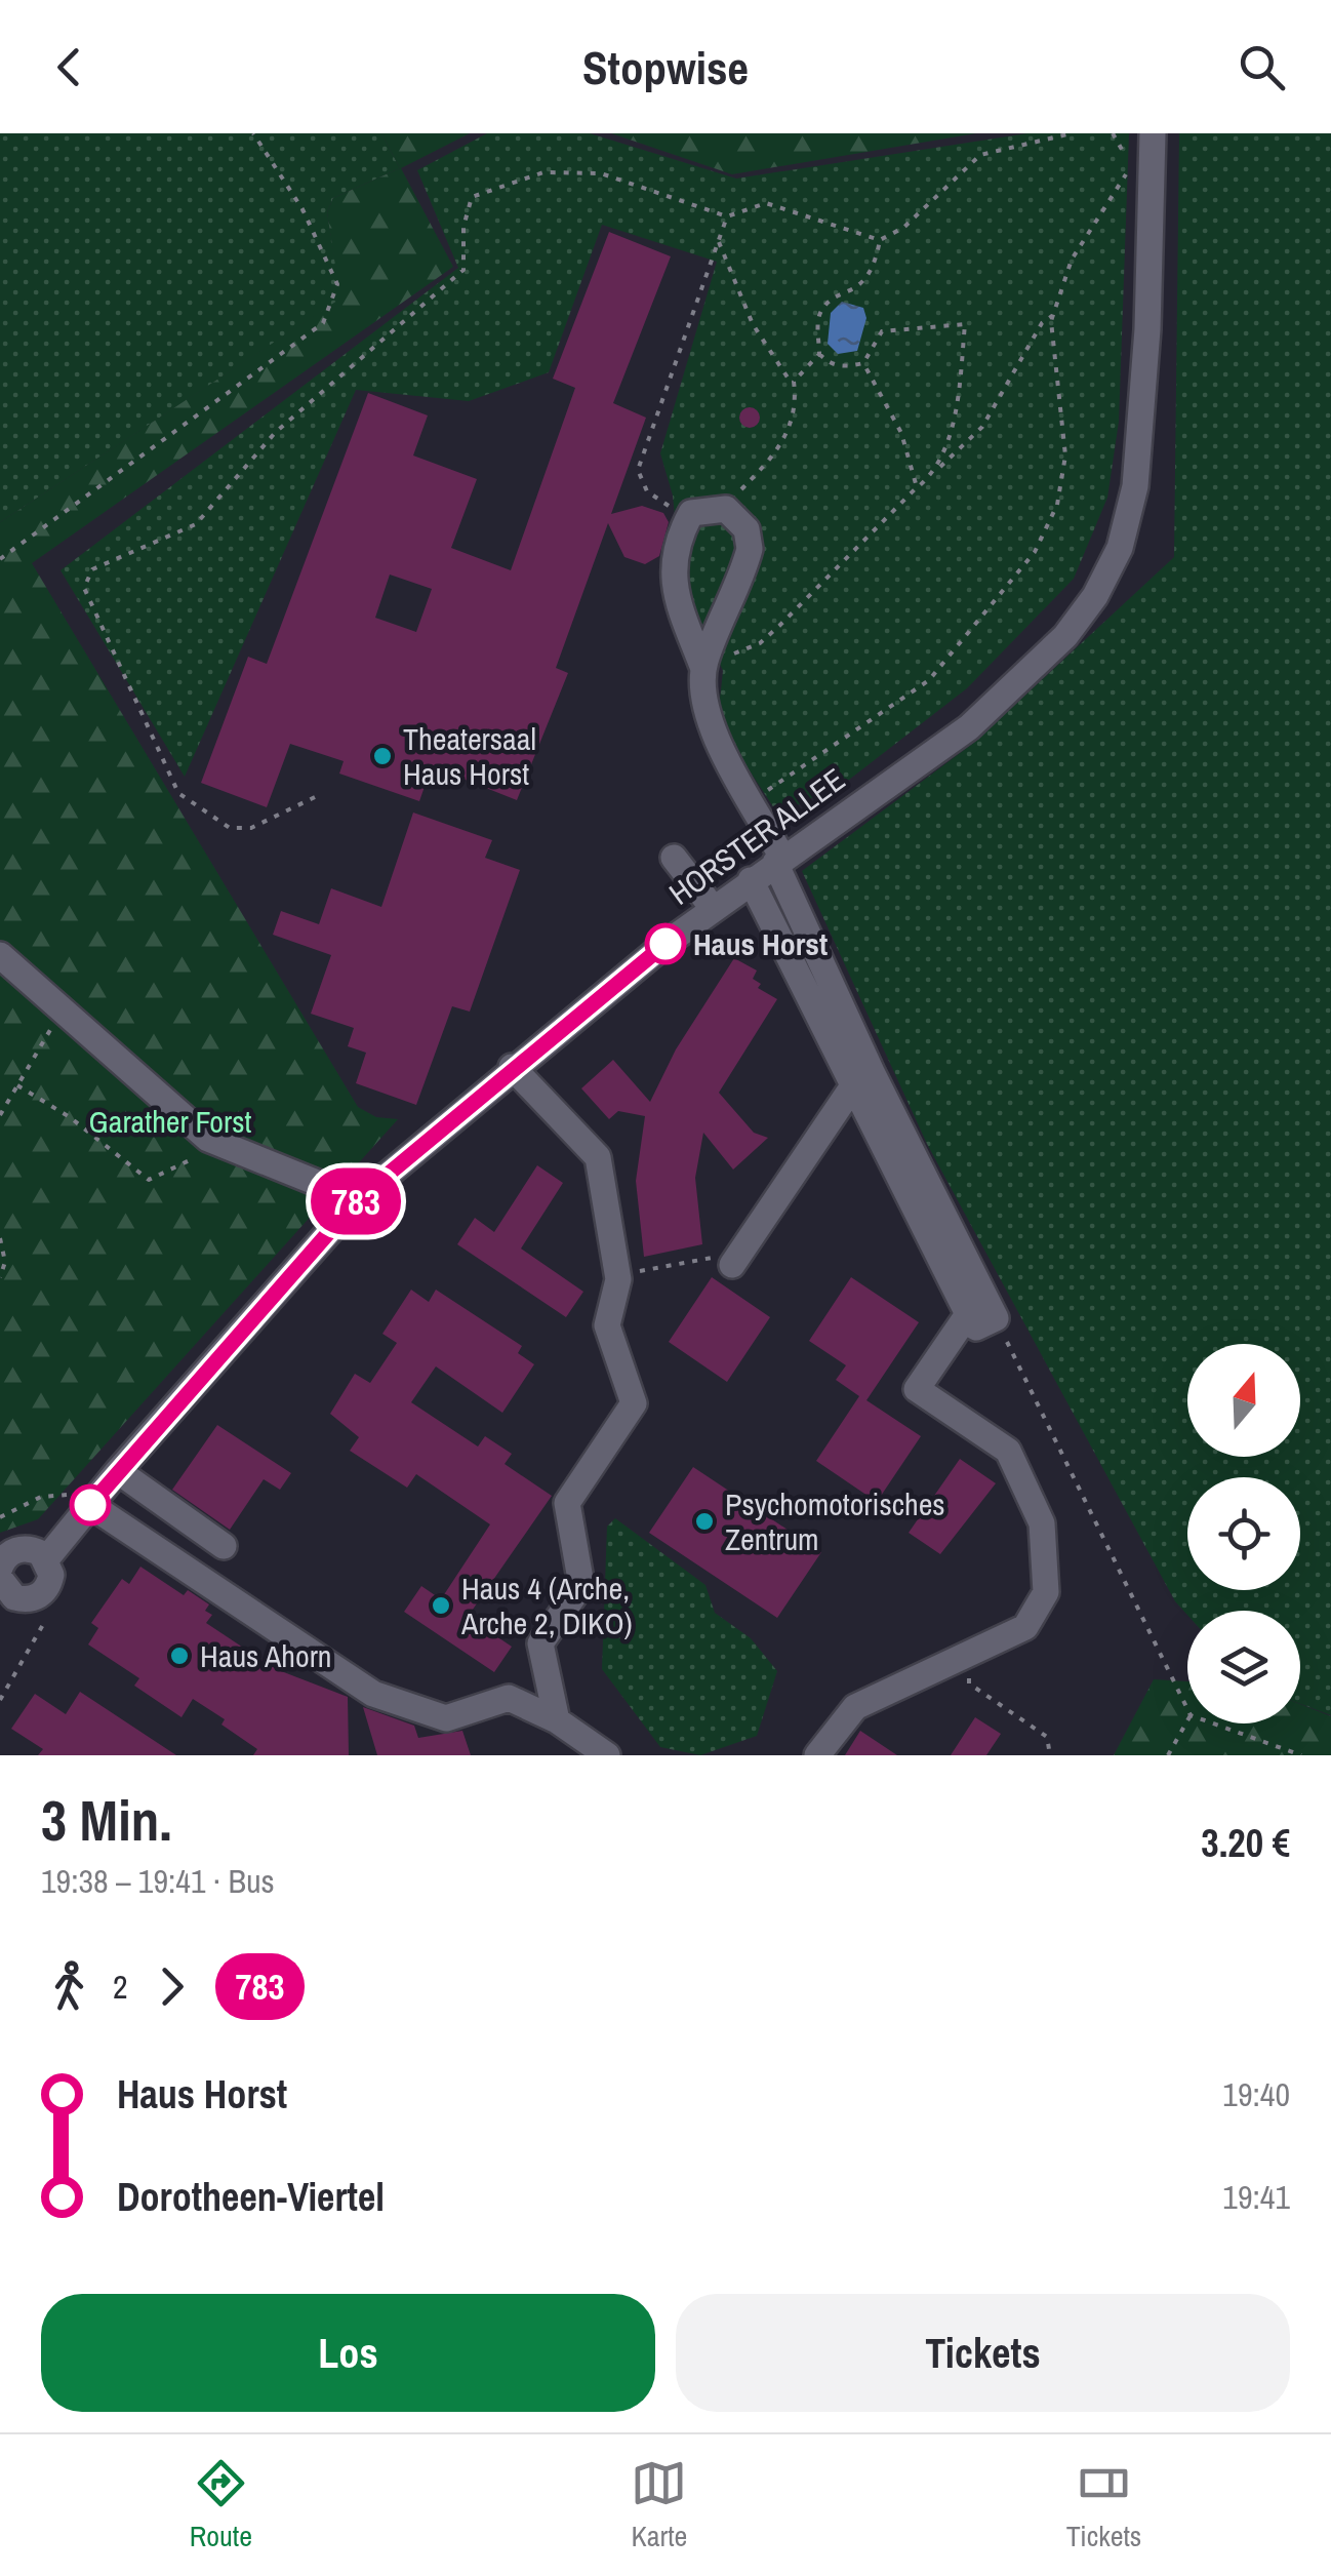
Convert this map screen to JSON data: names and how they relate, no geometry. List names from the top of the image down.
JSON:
{
  "streets": {
    "street": ["HORSTER ALLEE"]
  },
  "parks": ["Garather Forst"],
  "places": [
    "Theatersaal Haus Horst",
    "Haus Horst",
    "Psychomotorisches Zentrum",
    "Haus 4 (Arche, Arche 2, DIKO)",
    "Haus Ahorn"
  ],
  "lines": ["bus line 783"],
  "north": "top",
  "page": {
    "header": "Stopwise",
    "on_map": "783",
    "heading": ["3 Min.", "19:38 – 19:41 · Bus", "3.20 €"],
    "legs": ["2", "783"],
    "list": [
      {
        "name": "Haus Horst",
        "value": "19:40"
      },
      {
        "name": "Dorotheen-Viertel",
        "value": "19:41"
      }
    ],
    "buttons": ["Los", "Tickets"],
    "tabs": ["Route", "Karte", "Tickets"]
  }
}
